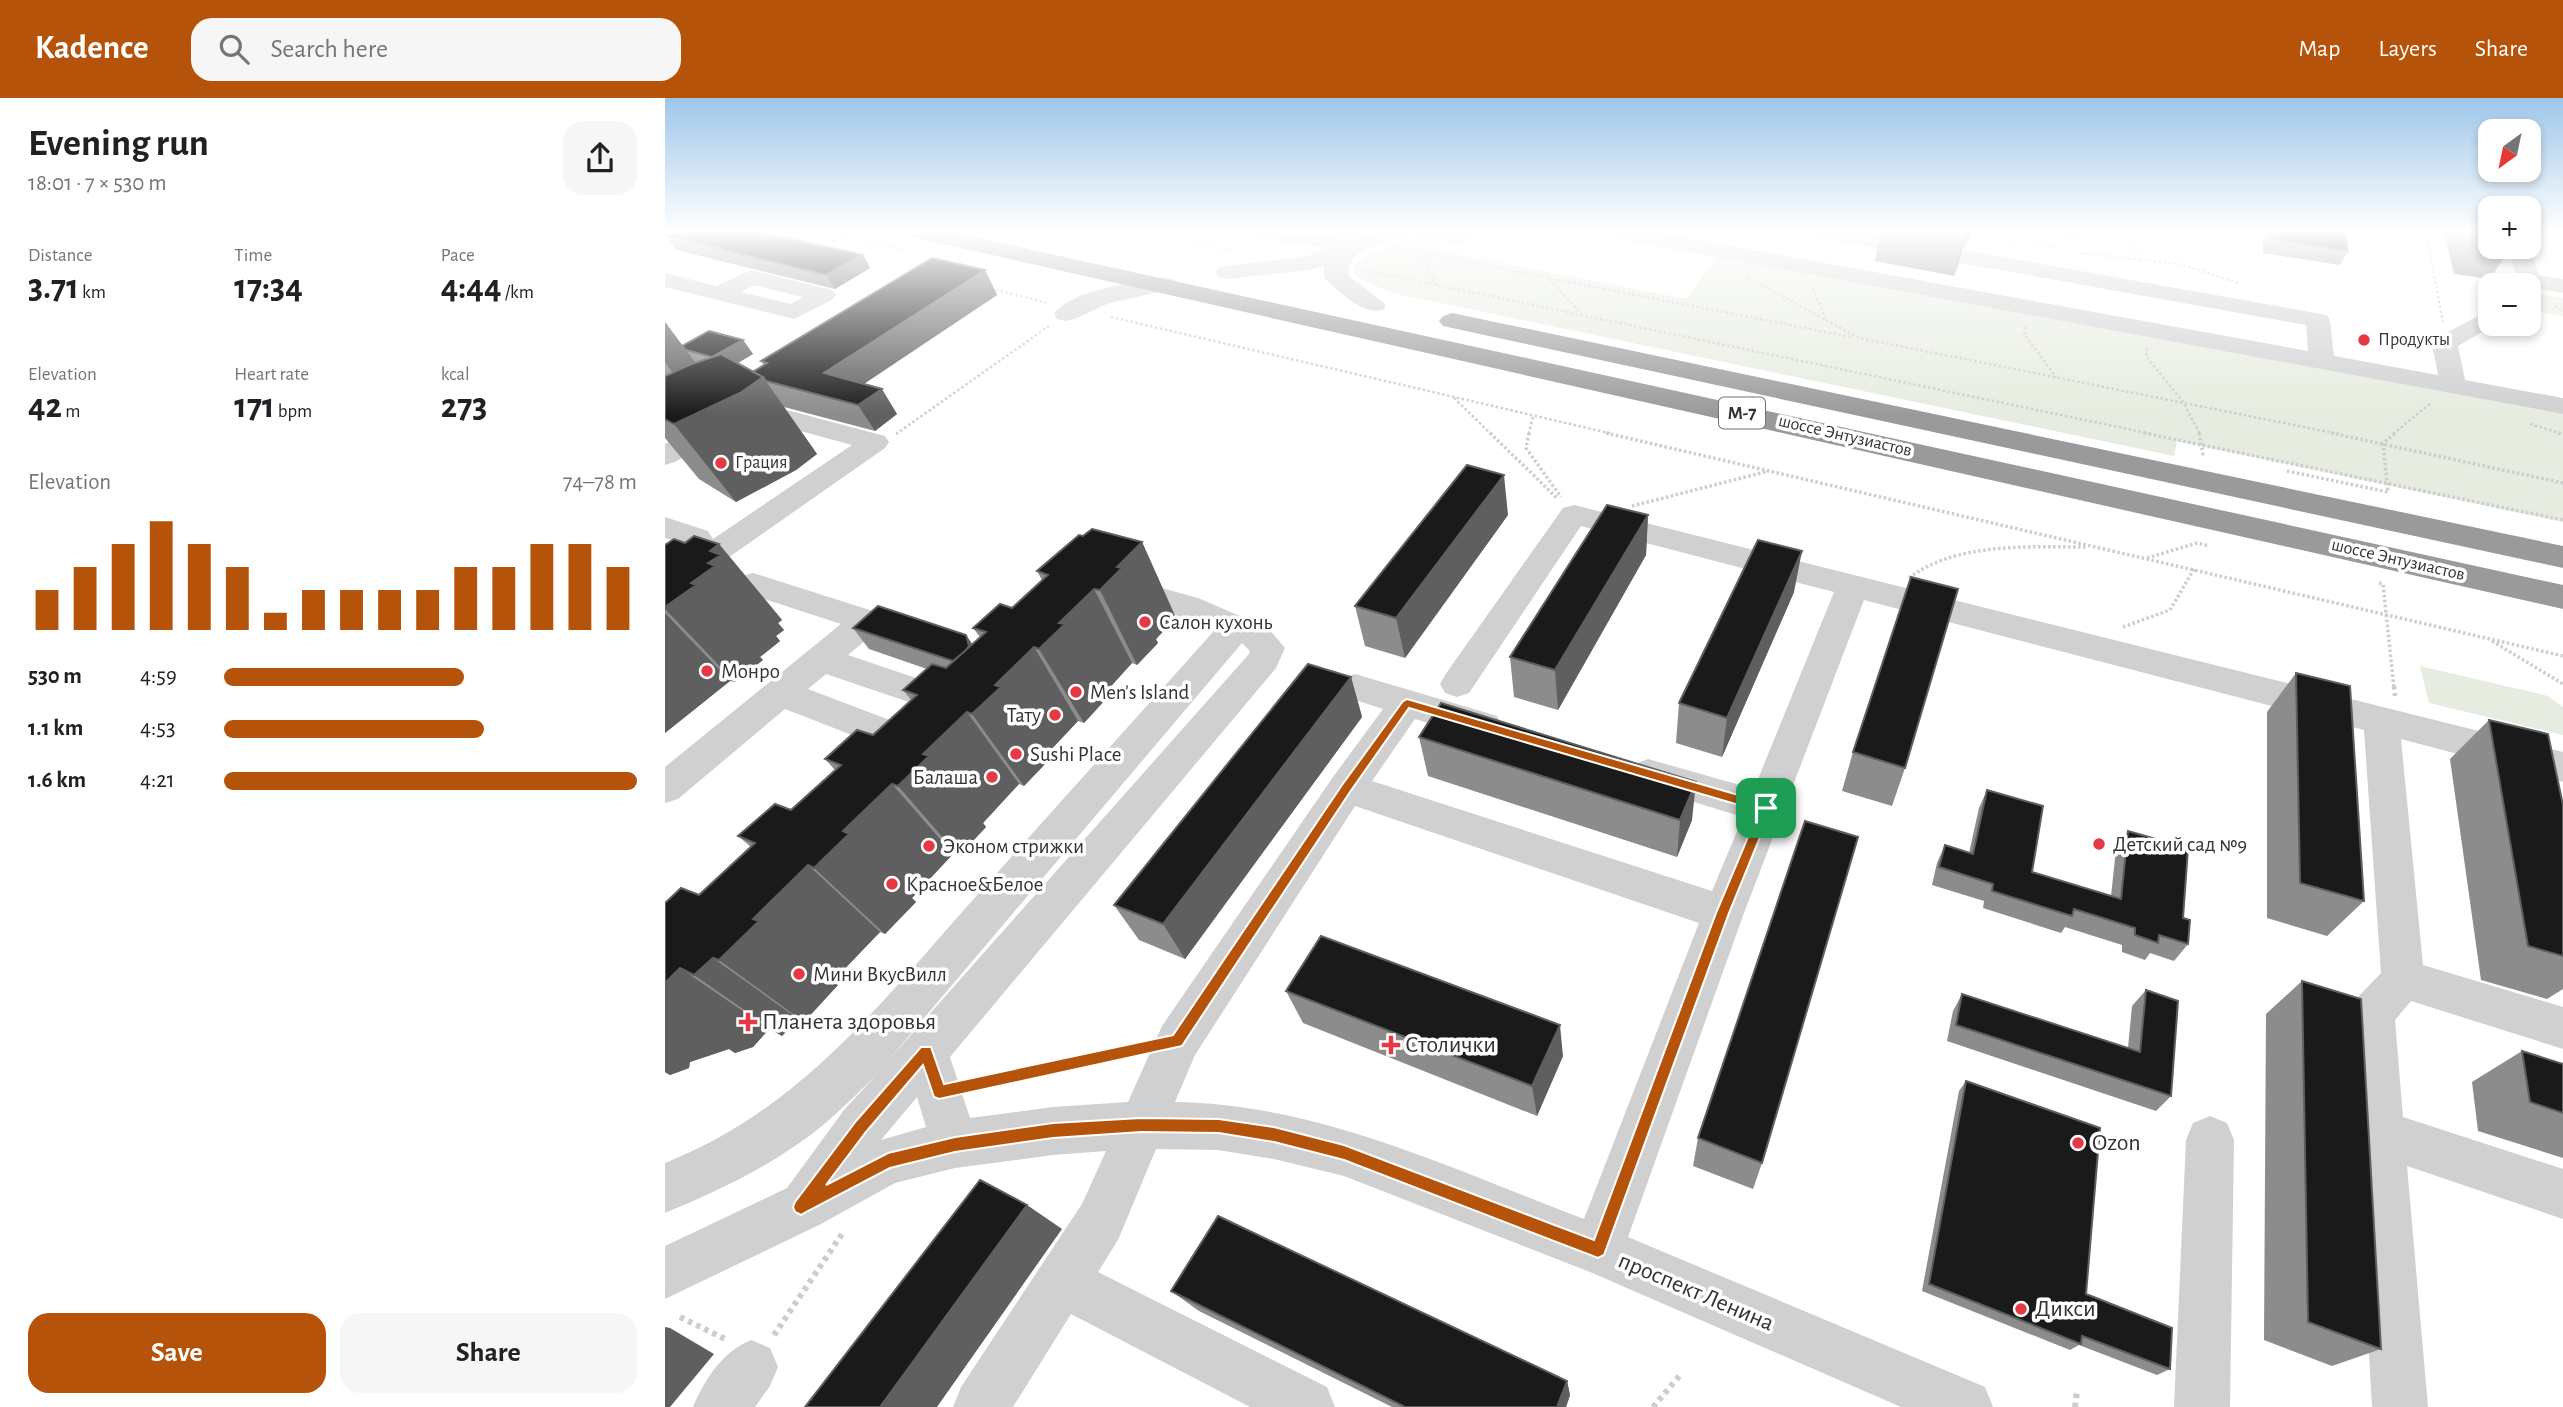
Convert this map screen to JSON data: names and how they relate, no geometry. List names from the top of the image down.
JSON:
{
  "streets": {
    "highway": ["М-7", "шоссе Энтузиастов"],
    "street": ["проспект Ленина"]
  },
  "places": {
    "other": [
      "Продукты",
      "Грация",
      "Салон кухонь",
      "Монро",
      "Men's Island",
      "Тату",
      "Sushi Place",
      "Балаша",
      "Детский сад №9",
      "Эконом стрижки",
      "Красное&Белое",
      "Мини ВкусВилл",
      "Ozon",
      "Дикси"
    ],
    "health": ["Планета здоровья", "Столички"]
  },
  "north": "bottom left",
  "page": {
    "header": "Kadence",
    "search": "Search here",
    "nav": ["Map", "Layers", "Share"],
    "heading": ["Evening run", "18:01 · 7 × 530 m"],
    "map_buttons": ["+", "−"],
    "stats": [
      ["Distance", "3.71 km"],
      ["Time", "17:34"],
      ["Pace", "4:44 /km"],
      ["Elevation", "42 m"],
      ["Heart rate", "171 bpm"],
      ["kcal", "273"]
    ],
    "chart": ["Elevation", "74–78 m"],
    "list": [
      {
        "name": "530 m",
        "note": "4:59"
      },
      {
        "name": "1.1 km",
        "note": "4:53"
      },
      {
        "name": "1.6 km",
        "note": "4:21"
      }
    ],
    "buttons": ["Save", "Share"]
  }
}
